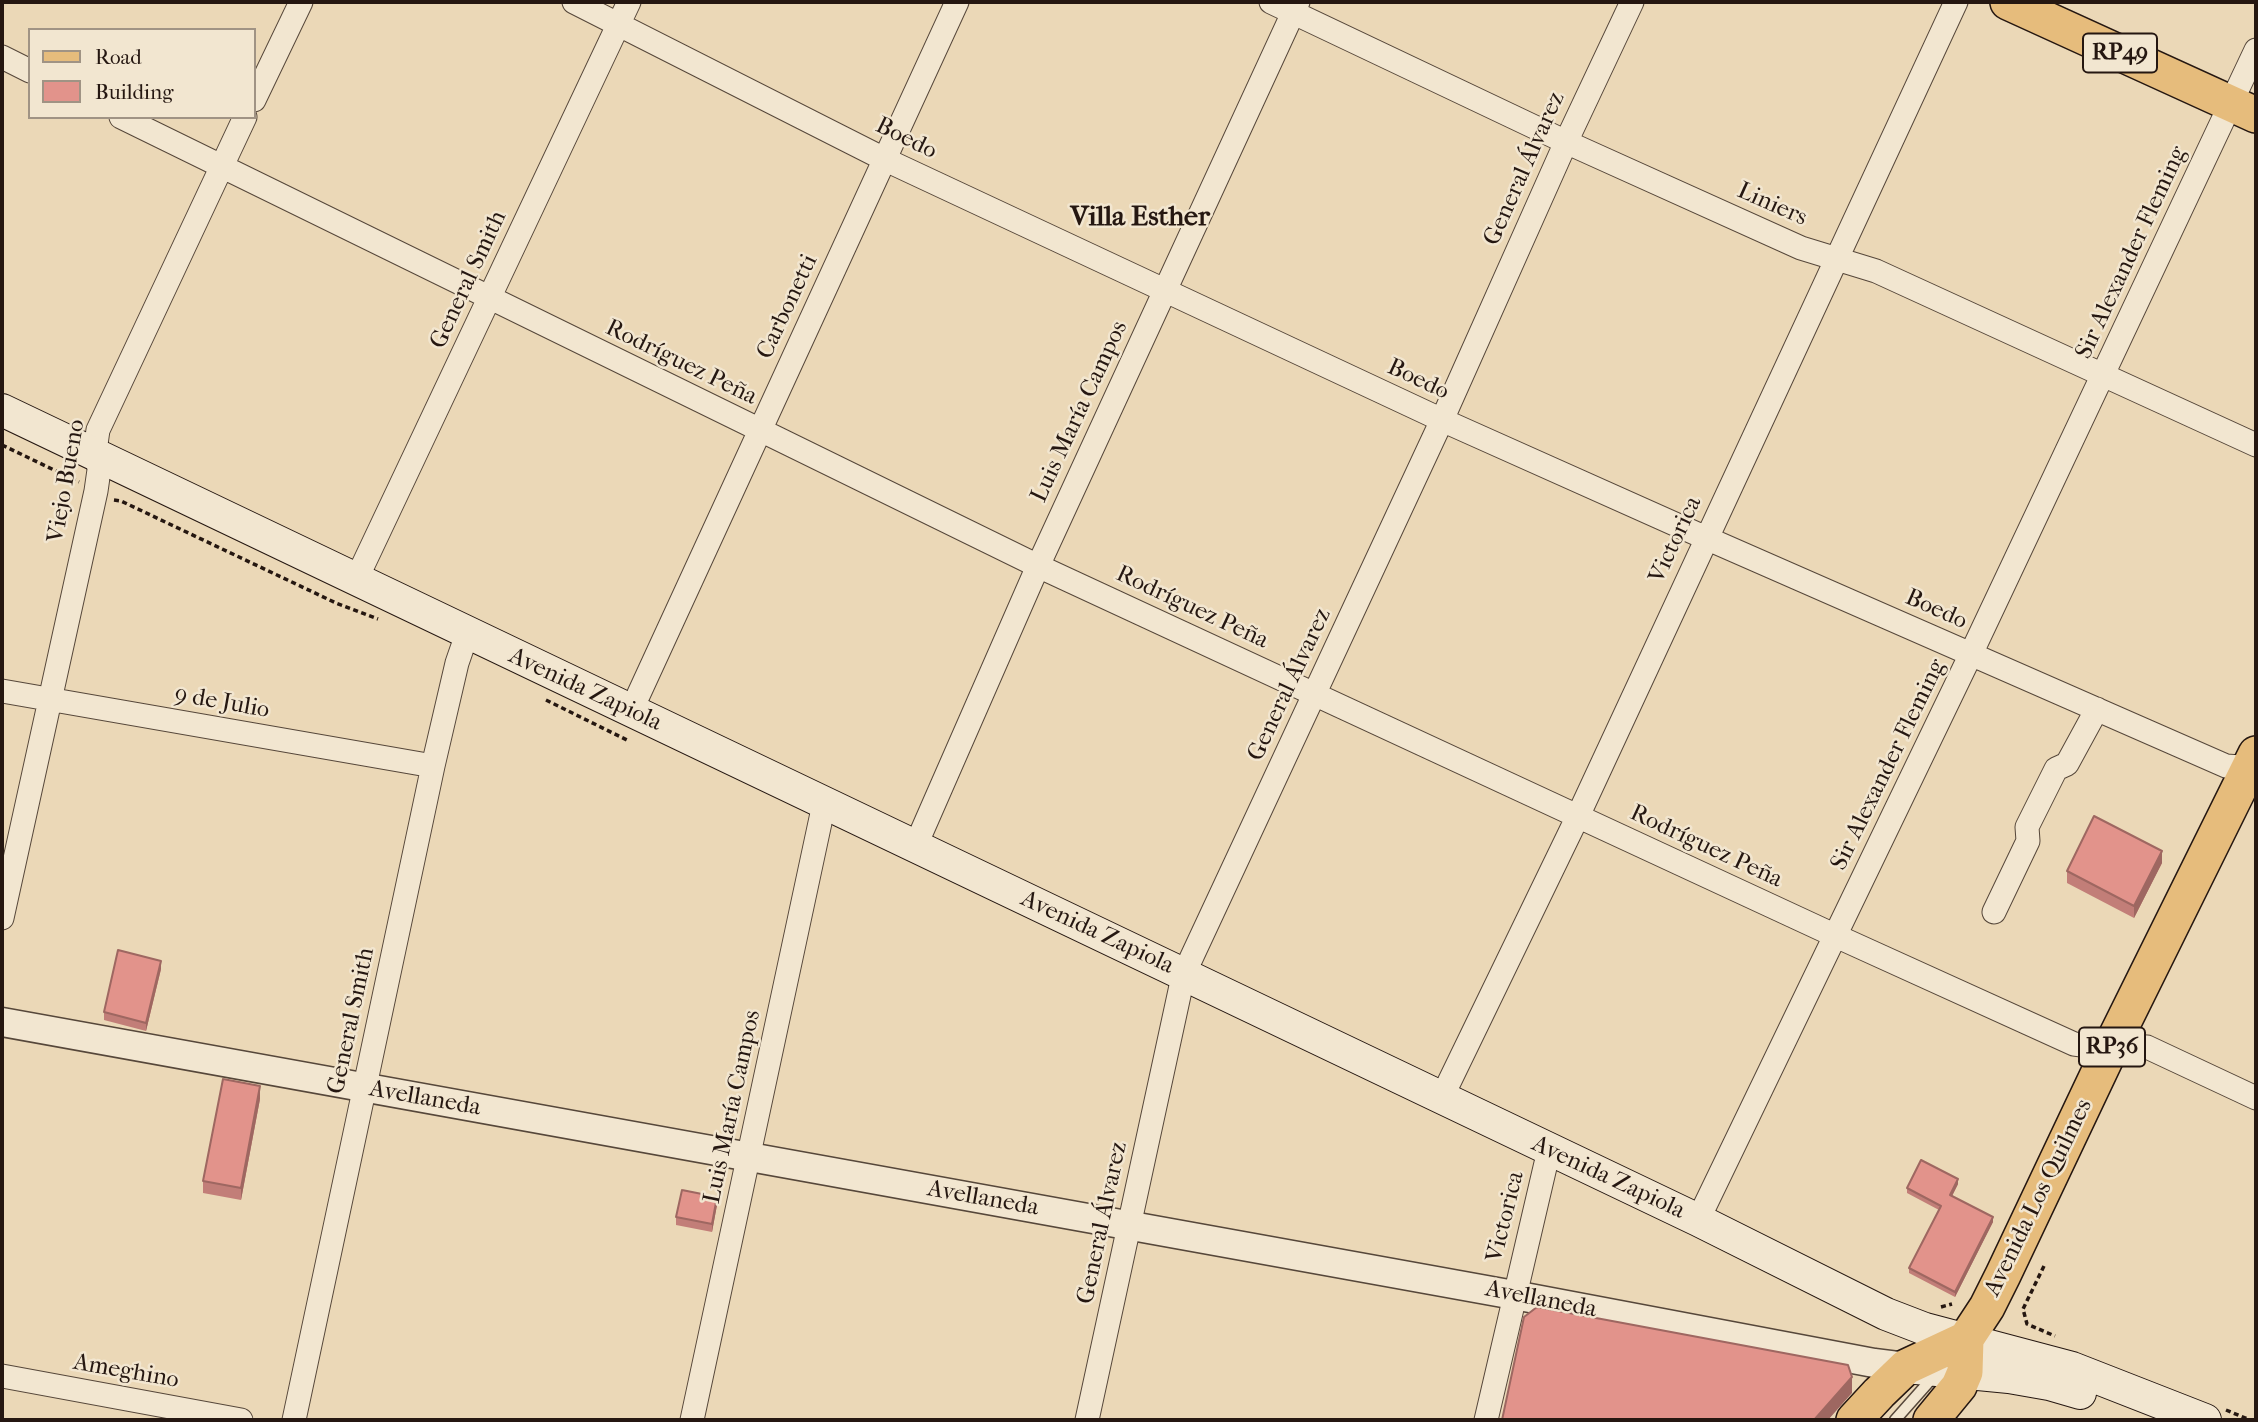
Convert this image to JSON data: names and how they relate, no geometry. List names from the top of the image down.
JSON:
{
  "streets": {
    "main road": [
      "RP49",
      "Avenida Zapiola",
      "RP36",
      "Avenida Los Quilmes"
    ],
    "street": [
      "Boedo",
      "General Álvarez",
      "Liniers",
      "Sir Alexander Fleming",
      "General Smith",
      "Carbonetti",
      "Rodríguez Peña",
      "Luis María Campos",
      "Viejo Bueno",
      "Victorica",
      "9 de Julio",
      "Avellaneda",
      "Ameghino"
    ]
  },
  "crossings": [
    ["RP49", "Sir Alexander Fleming"],
    ["Boedo", "General Álvarez"],
    ["Boedo", "Sir Alexander Fleming"],
    ["Boedo", "General Smith"],
    ["Boedo", "Carbonetti"],
    ["Boedo", "Luis María Campos"],
    ["Boedo", "Victorica"],
    ["Boedo", "Avenida Los Quilmes"],
    ["General Álvarez", "Liniers"],
    ["General Álvarez", "Rodríguez Peña"],
    ["General Álvarez", "Avenida Zapiola"],
    ["General Álvarez", "Avellaneda"],
    ["Liniers", "Sir Alexander Fleming"],
    ["Liniers", "Luis María Campos"],
    ["Liniers", "Victorica"],
    ["Sir Alexander Fleming", "Rodríguez Peña"],
    ["Sir Alexander Fleming", "Avenida Zapiola"],
    ["General Smith", "Rodríguez Peña"],
    ["General Smith", "Avenida Zapiola"],
    ["General Smith", "9 de Julio"],
    ["General Smith", "Avellaneda"],
    ["Carbonetti", "Rodríguez Peña"],
    ["Carbonetti", "Avenida Zapiola"],
    ["Rodríguez Peña", "Luis María Campos"],
    ["Rodríguez Peña", "Viejo Bueno"],
    ["Rodríguez Peña", "Victorica"],
    ["Rodríguez Peña", "Avenida Los Quilmes"],
    ["Luis María Campos", "Avenida Zapiola"],
    ["Luis María Campos", "Avellaneda"],
    ["Viejo Bueno", "Avenida Zapiola"],
    ["Viejo Bueno", "9 de Julio"],
    ["Victorica", "Avenida Zapiola"],
    ["Victorica", "Avellaneda"],
    ["Avenida Zapiola", "Avellaneda"],
    ["Avenida Zapiola", "Avenida Los Quilmes"],
    ["Avellaneda", "Avenida Los Quilmes"]
  ],
  "districts": ["Villa Esther"],
  "legend": ["Road", "Building"]
}
